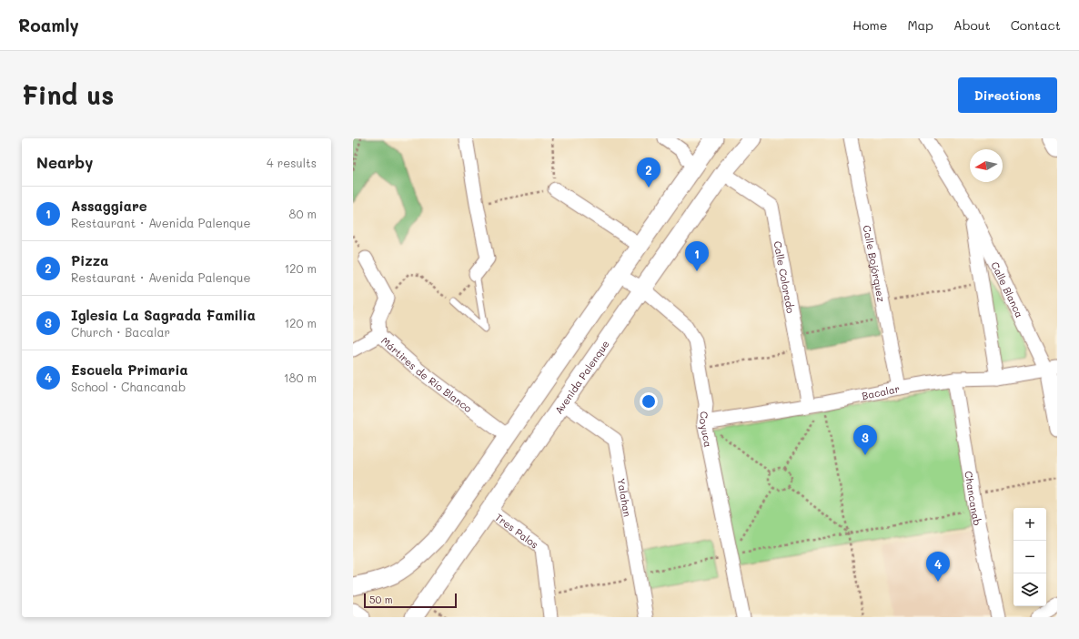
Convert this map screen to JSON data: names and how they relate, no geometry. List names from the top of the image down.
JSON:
{
  "streets": {
    "street": [
      "Calle Bojórquez",
      "Calle Colorado",
      "Calle Blanca",
      "Mártires de Río Blanco",
      "Avenida Palenque",
      "Bacalar",
      "Coyuca",
      "Yalahan",
      "Chancanab",
      "Tres Palos"
    ]
  },
  "crossings": [
    ["Calle Bojórquez", "Bacalar"],
    ["Calle Colorado", "Avenida Palenque"],
    ["Calle Colorado", "Bacalar"],
    ["Calle Blanca", "Bacalar"],
    ["Avenida Palenque", "Coyuca"],
    ["Avenida Palenque", "Yalahan"],
    ["Avenida Palenque", "Tres Palos"],
    ["Bacalar", "Coyuca"],
    ["Bacalar", "Chancanab"]
  ],
  "scale_bar": "50 m",
  "north": "left",
  "page": {
    "header": "Roamly",
    "nav": [
      "Home",
      "Map",
      "About",
      "Contact"
    ],
    "buttons": "Directions",
    "title": "Find us",
    "heading": ["Nearby", "4 results"],
    "pins": [
      "2",
      "1",
      "3",
      "4"
    ],
    "list": [
      {
        "mark": "1",
        "name": "Assaggiare",
        "note": "Restaurant · Avenida Palenque",
        "value": "80 m"
      },
      {
        "mark": "2",
        "name": "Pizza",
        "note": "Restaurant · Avenida Palenque",
        "value": "120 m"
      },
      {
        "mark": "3",
        "name": "Iglesia La Sagrada Familia",
        "note": "Church · Bacalar",
        "value": "120 m"
      },
      {
        "mark": "4",
        "name": "Escuela Primaria",
        "note": "School · Chancanab",
        "value": "180 m"
      }
    ],
    "map_buttons": ["+", "−"],
    "scale": "50 m"
  }
}
